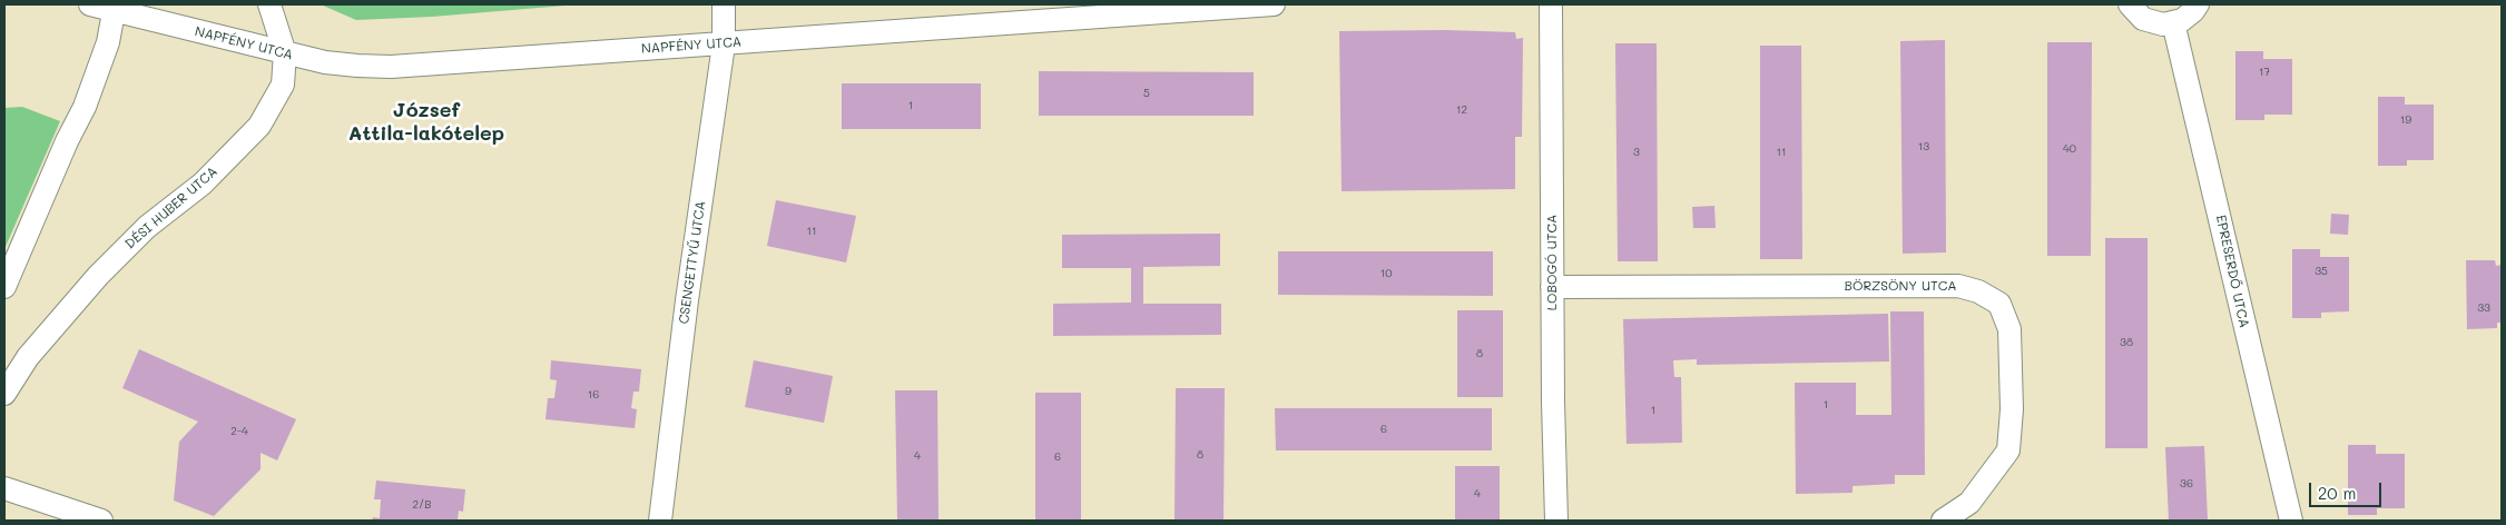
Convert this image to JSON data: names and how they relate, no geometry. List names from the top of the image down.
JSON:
{
  "streets": {
    "street": [
      "NAPFÉNY UTCA",
      "DÉSI HUBER UTCA",
      "CSENGETTYŰ UTCA",
      "LOBOGÓ UTCA",
      "EPRESERDŐ UTCA",
      "BÖRZSÖNY UTCA"
    ]
  },
  "crossings": [
    ["NAPFÉNY UTCA", "DÉSI HUBER UTCA"],
    ["NAPFÉNY UTCA", "CSENGETTYŰ UTCA"],
    ["LOBOGÓ UTCA", "BÖRZSÖNY UTCA"]
  ],
  "districts": ["József Attila-lakótelep"],
  "house_numbers": [
    "17",
    "5",
    "1",
    "12",
    "19",
    "13",
    "40",
    "3",
    "11",
    "11",
    "35",
    "10",
    "33",
    "38",
    "8",
    "9",
    "16",
    "1",
    "1",
    "6",
    "2-4",
    "8",
    "4",
    "6",
    "36",
    "4",
    "2/B"
  ],
  "scale_bar": "20 m"
}
